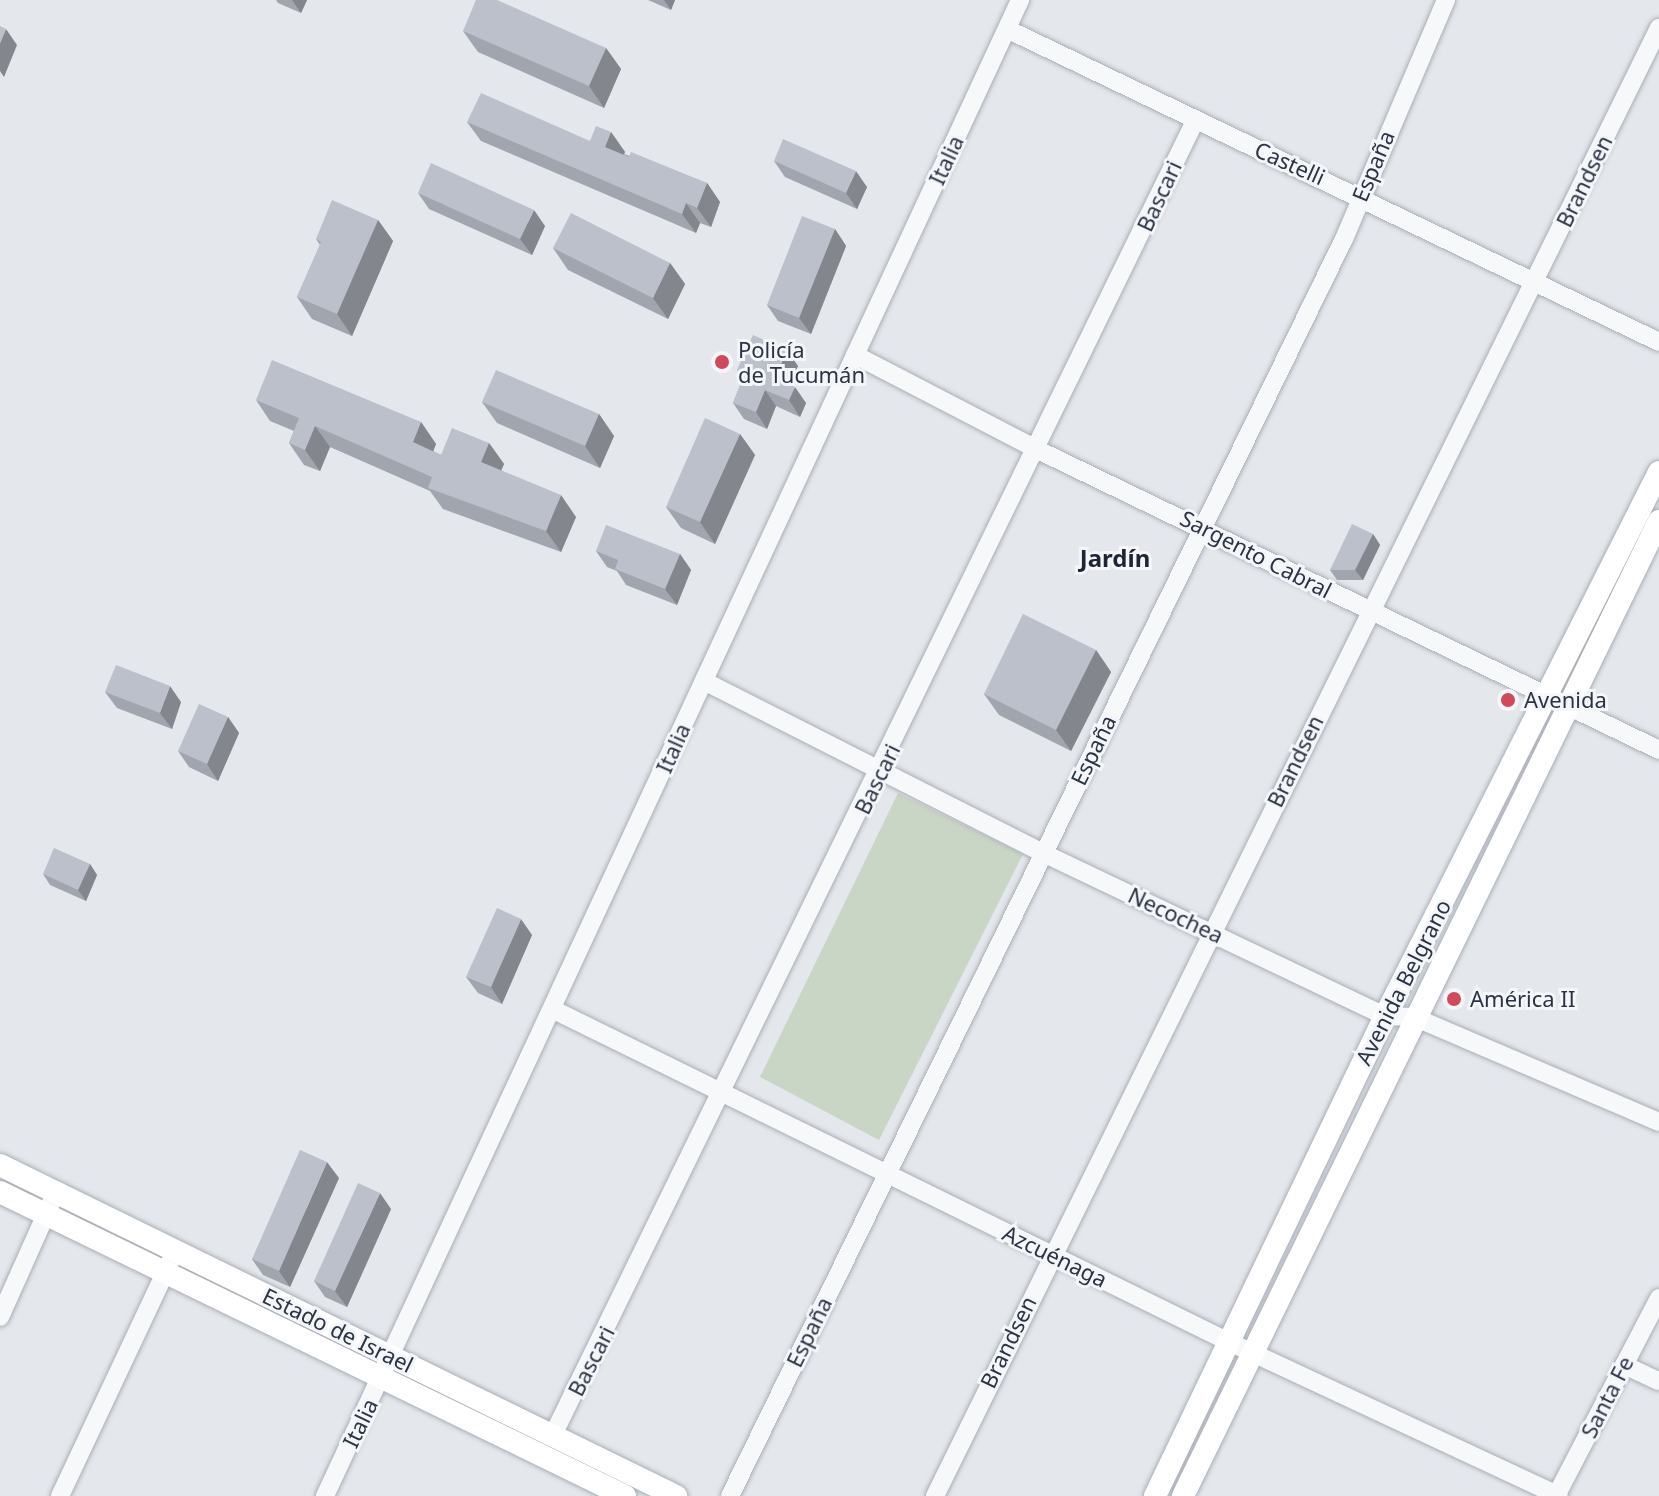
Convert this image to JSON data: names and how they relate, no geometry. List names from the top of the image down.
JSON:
{
  "streets": {
    "main road": ["Avenida Belgrano", "Estado de Israel"],
    "street": [
      "Italia",
      "Castelli",
      "España",
      "Brandsen",
      "Bascari",
      "Sargento Cabral",
      "Necochea",
      "Azcuénaga",
      "Santa Fe"
    ]
  },
  "crossings": [
    ["Italia", "Castelli"],
    ["Italia", "Sargento Cabral"],
    ["Italia", "Necochea"],
    ["Italia", "Azcuénaga"],
    ["Italia", "Estado de Israel"],
    ["Castelli", "España"],
    ["Castelli", "Brandsen"],
    ["Castelli", "Bascari"],
    ["España", "Sargento Cabral"],
    ["España", "Necochea"],
    ["España", "Azcuénaga"],
    ["Brandsen", "Sargento Cabral"],
    ["Brandsen", "Necochea"],
    ["Brandsen", "Azcuénaga"],
    ["Bascari", "Sargento Cabral"],
    ["Bascari", "Necochea"],
    ["Bascari", "Azcuénaga"],
    ["Bascari", "Estado de Israel"],
    ["Sargento Cabral", "Avenida Belgrano"],
    ["Necochea", "Avenida Belgrano"],
    ["Avenida Belgrano", "Azcuénaga"],
    ["Azcuénaga", "Santa Fe"]
  ],
  "districts": ["Jardín"],
  "places": ["Policía de Tucumán", "Avenida", "América II"]
}
